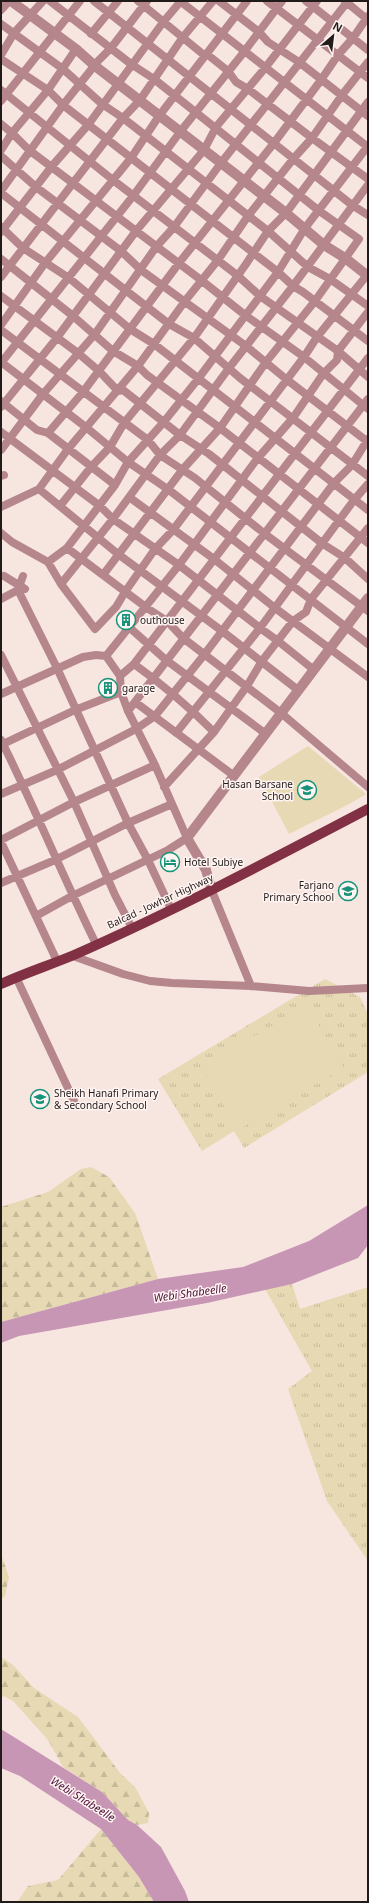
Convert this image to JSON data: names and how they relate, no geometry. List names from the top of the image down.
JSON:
{
  "streets": {
    "main road": ["Balcad - Jowhar Highway"]
  },
  "water": ["Webi Shabeelle"],
  "places": {
    "building": ["outhouse", "garage"],
    "school or university": ["Hasan Barsane School", "Farjano Primary School", "Sheikh Hanafi Primary & Secondary School"],
    "hotel": ["Hotel Subiye"]
  },
  "north": "top right"
}
